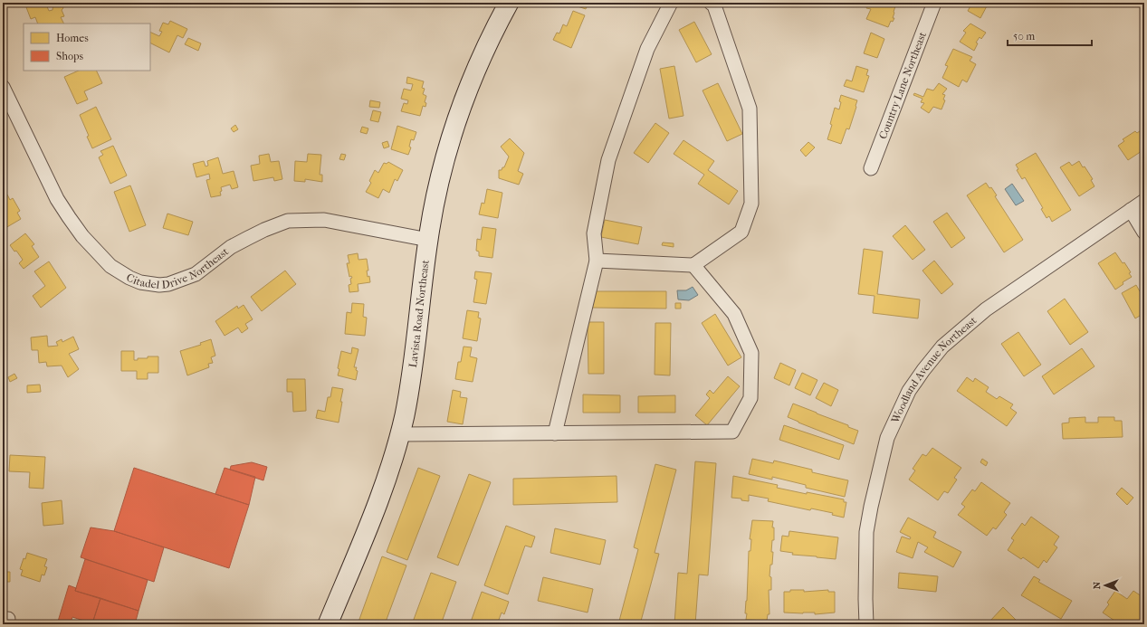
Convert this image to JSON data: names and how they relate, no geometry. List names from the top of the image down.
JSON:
{
  "streets": {
    "main road": ["Lavista Road Northeast"],
    "street": ["Country Lane Northeast", "Citadel Drive Northeast", "Woodland Avenue Northeast"]
  },
  "crossings": [
    ["Citadel Drive Northeast", "Lavista Road Northeast"]
  ],
  "legend": ["Homes", "Shops"],
  "scale_bar": "50 m",
  "north": "left"
}
